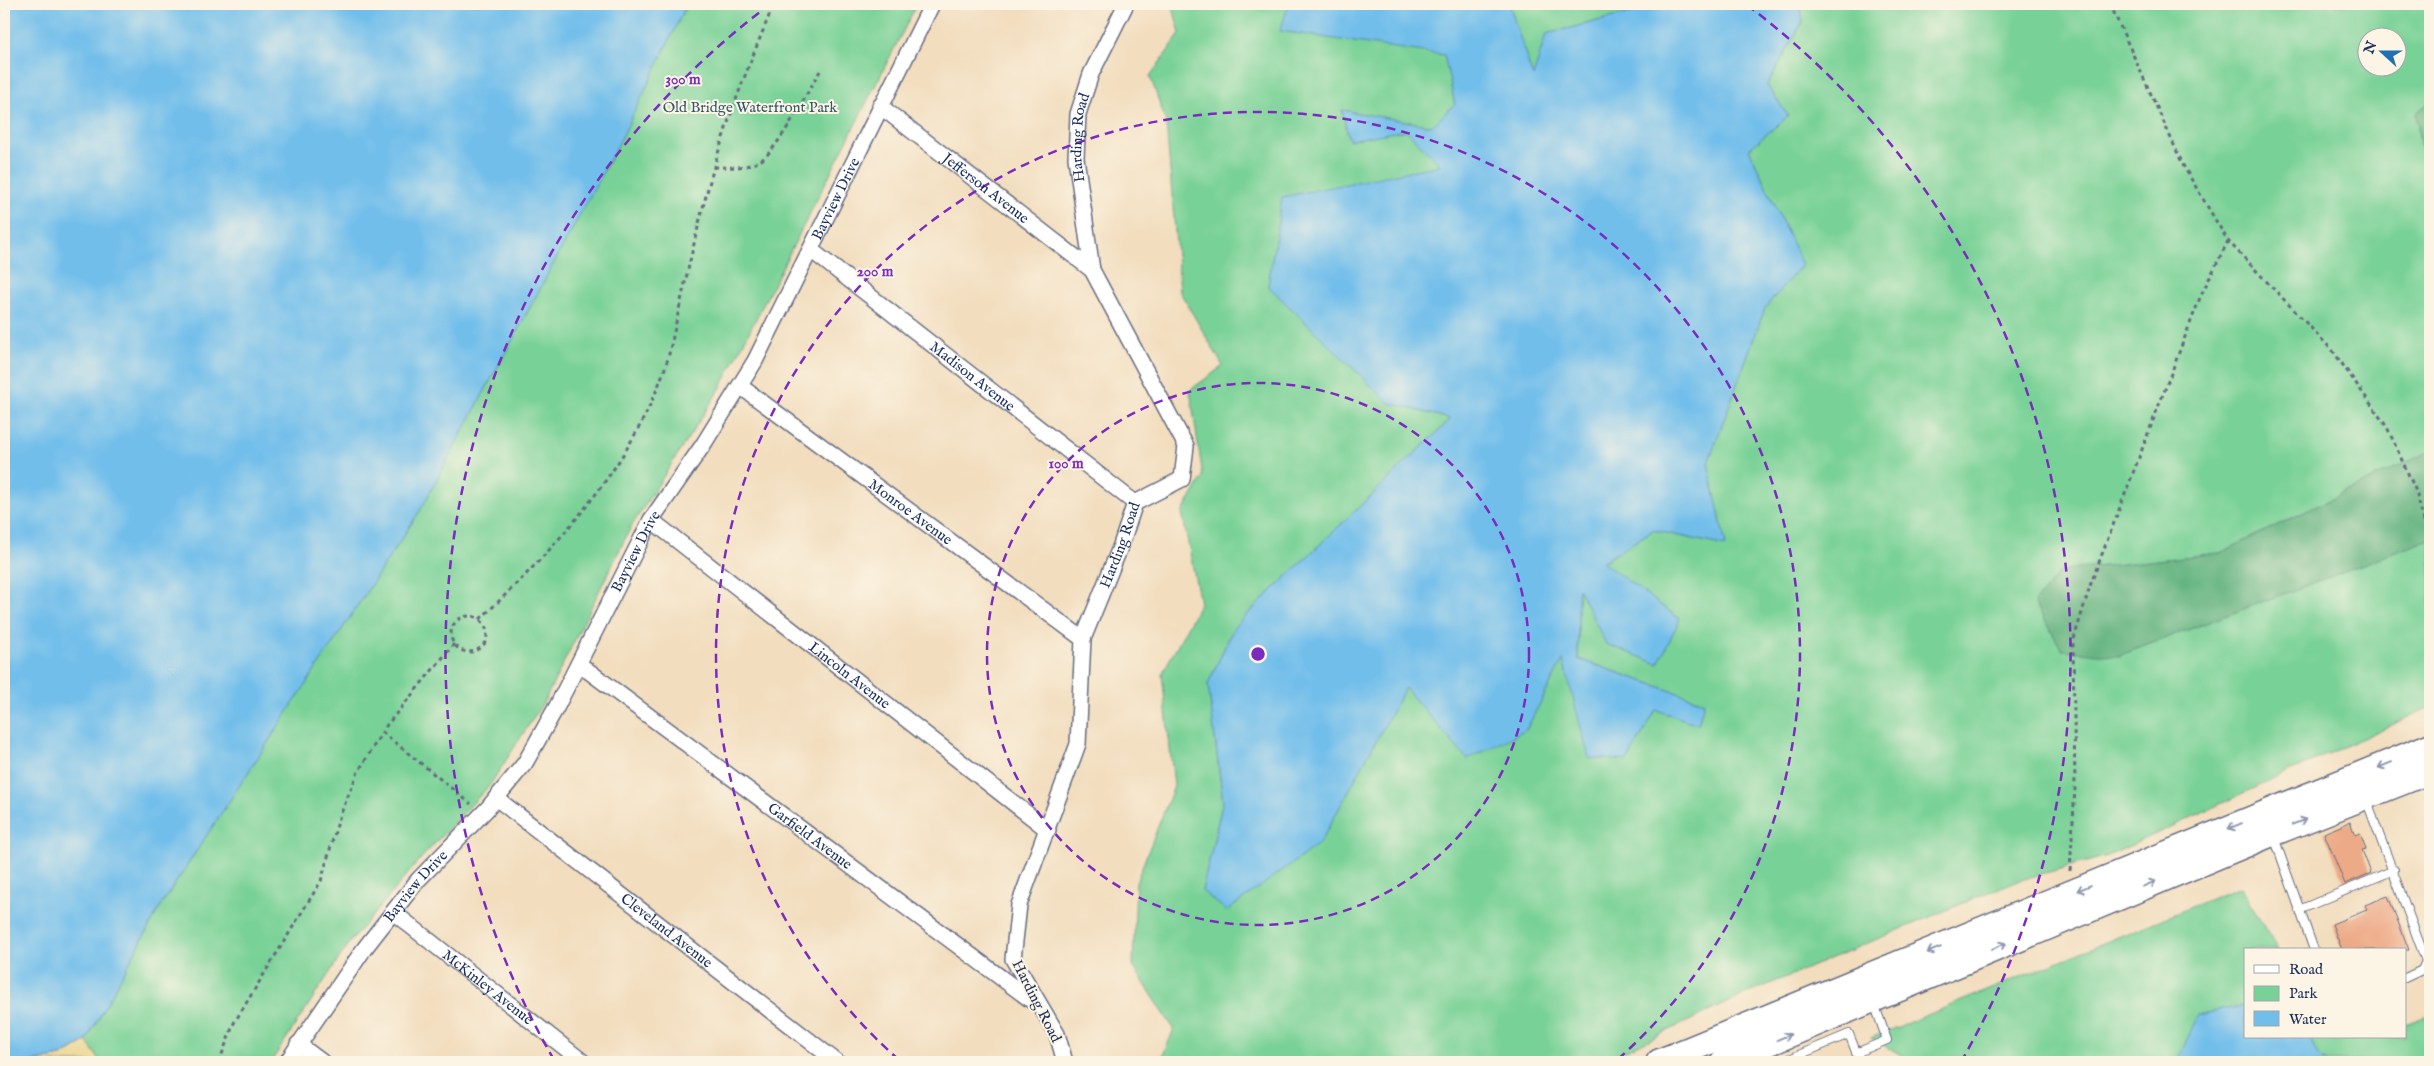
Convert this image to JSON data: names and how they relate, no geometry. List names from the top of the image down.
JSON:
{
  "streets": {
    "street": [
      "Harding Road",
      "Jefferson Avenue",
      "Bayview Drive",
      "Madison Avenue",
      "Monroe Avenue",
      "Lincoln Avenue",
      "Garfield Avenue",
      "Cleveland Avenue",
      "McKinley Avenue"
    ]
  },
  "crossings": [
    ["Harding Road", "Jefferson Avenue"],
    ["Harding Road", "Madison Avenue"],
    ["Harding Road", "Monroe Avenue"],
    ["Harding Road", "Lincoln Avenue"],
    ["Harding Road", "Garfield Avenue"],
    ["Jefferson Avenue", "Bayview Drive"],
    ["Bayview Drive", "Madison Avenue"],
    ["Bayview Drive", "Monroe Avenue"],
    ["Bayview Drive", "Lincoln Avenue"],
    ["Bayview Drive", "Garfield Avenue"],
    ["Bayview Drive", "Cleveland Avenue"],
    ["Bayview Drive", "McKinley Avenue"]
  ],
  "parks": ["Old Bridge Waterfront Park"],
  "legend": ["Road", "Park", "Water"],
  "north": "left",
  "rings": ["300 m", "200 m", "100 m"]
}
